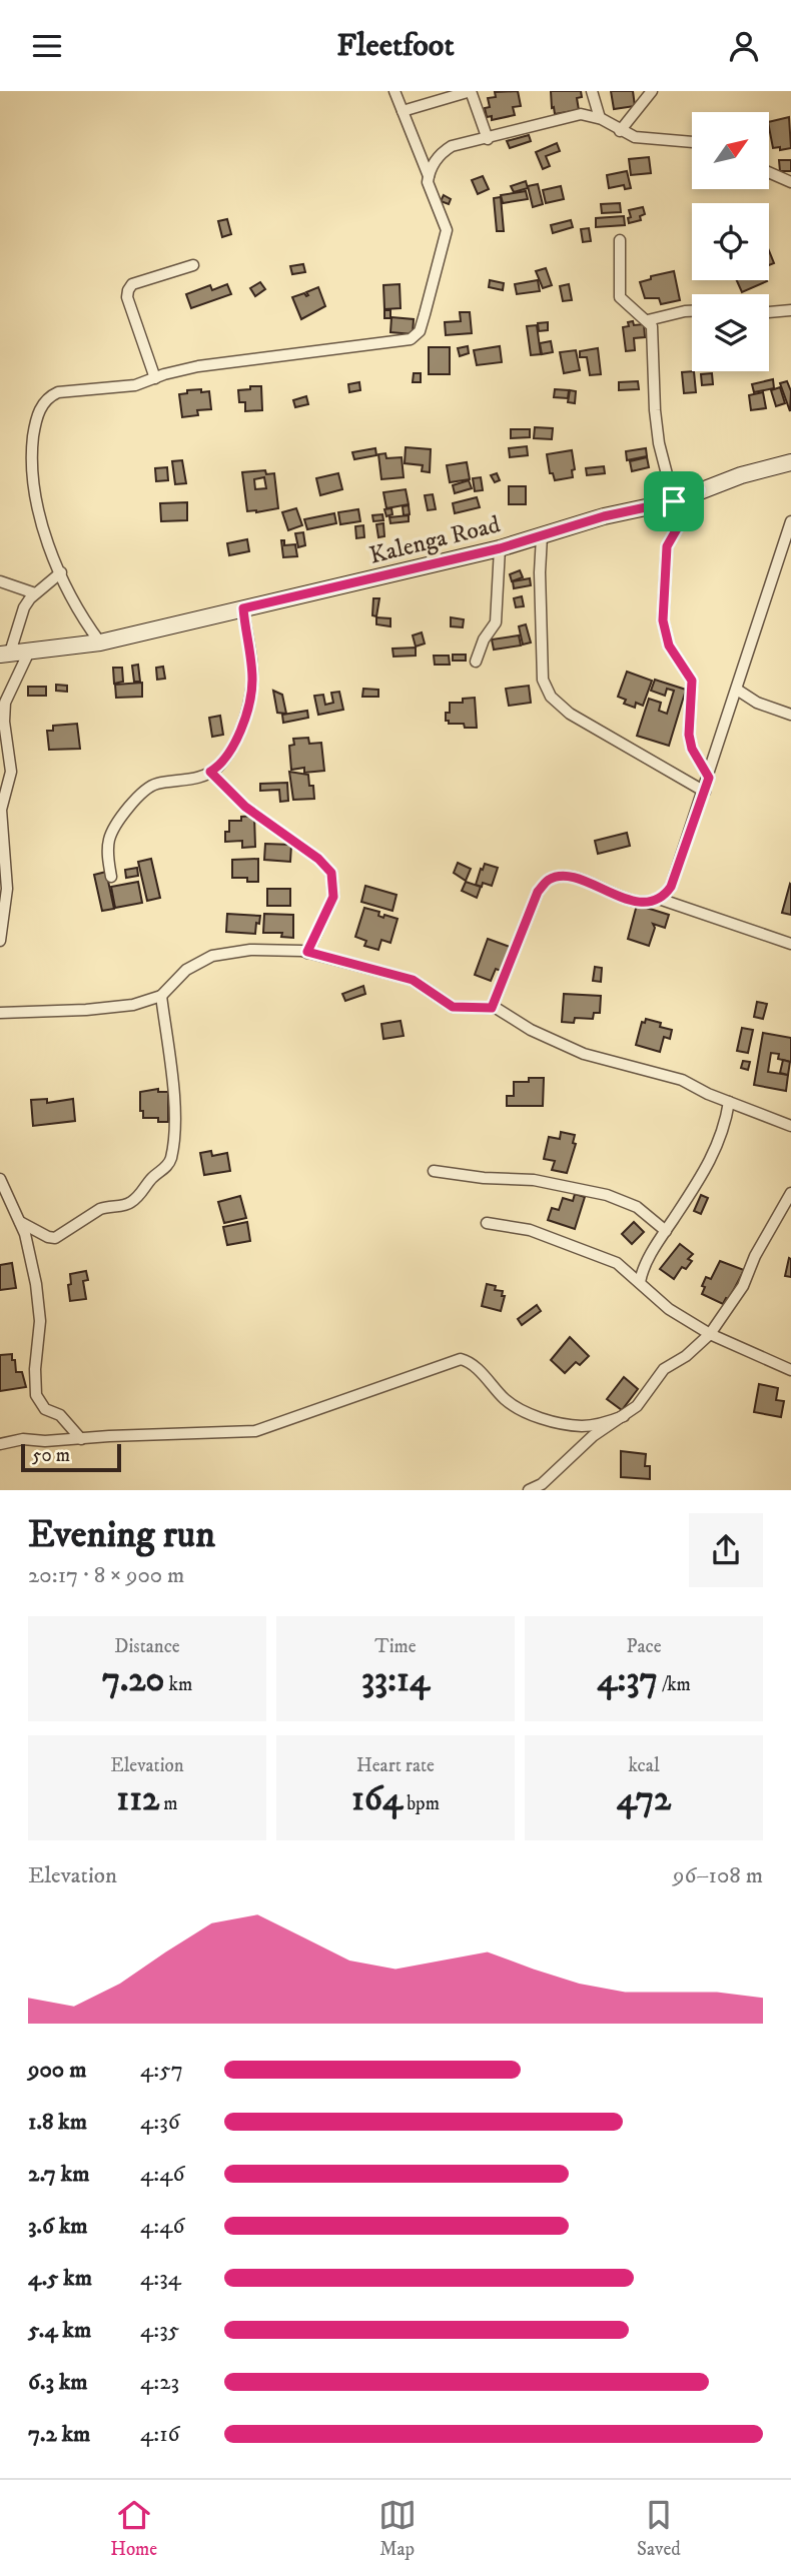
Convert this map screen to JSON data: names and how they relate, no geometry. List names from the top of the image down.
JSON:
{
  "streets": {
    "main road": ["Kalenga Road"]
  },
  "scale_bar": "50 m",
  "north": "top right",
  "page": {
    "header": "Fleetfoot",
    "scale": "50 m",
    "heading": ["Evening run", "20:17 · 8 × 900 m"],
    "stats": [
      ["Distance", "7.20 km"],
      ["Time", "33:14"],
      ["Pace", "4:37 /km"],
      ["Elevation", "112 m"],
      ["Heart rate", "164 bpm"],
      ["kcal", "472"]
    ],
    "chart": ["Elevation", "96–108 m"],
    "list": [
      {
        "name": "900 m",
        "note": "4:57"
      },
      {
        "name": "1.8 km",
        "note": "4:36"
      },
      {
        "name": "2.7 km",
        "note": "4:46"
      },
      {
        "name": "3.6 km",
        "note": "4:46"
      },
      {
        "name": "4.5 km",
        "note": "4:34"
      },
      {
        "name": "5.4 km",
        "note": "4:35"
      },
      {
        "name": "6.3 km",
        "note": "4:23"
      },
      {
        "name": "7.2 km",
        "note": "4:16"
      }
    ],
    "tabs": ["Home", "Map", "Saved"]
  }
}
